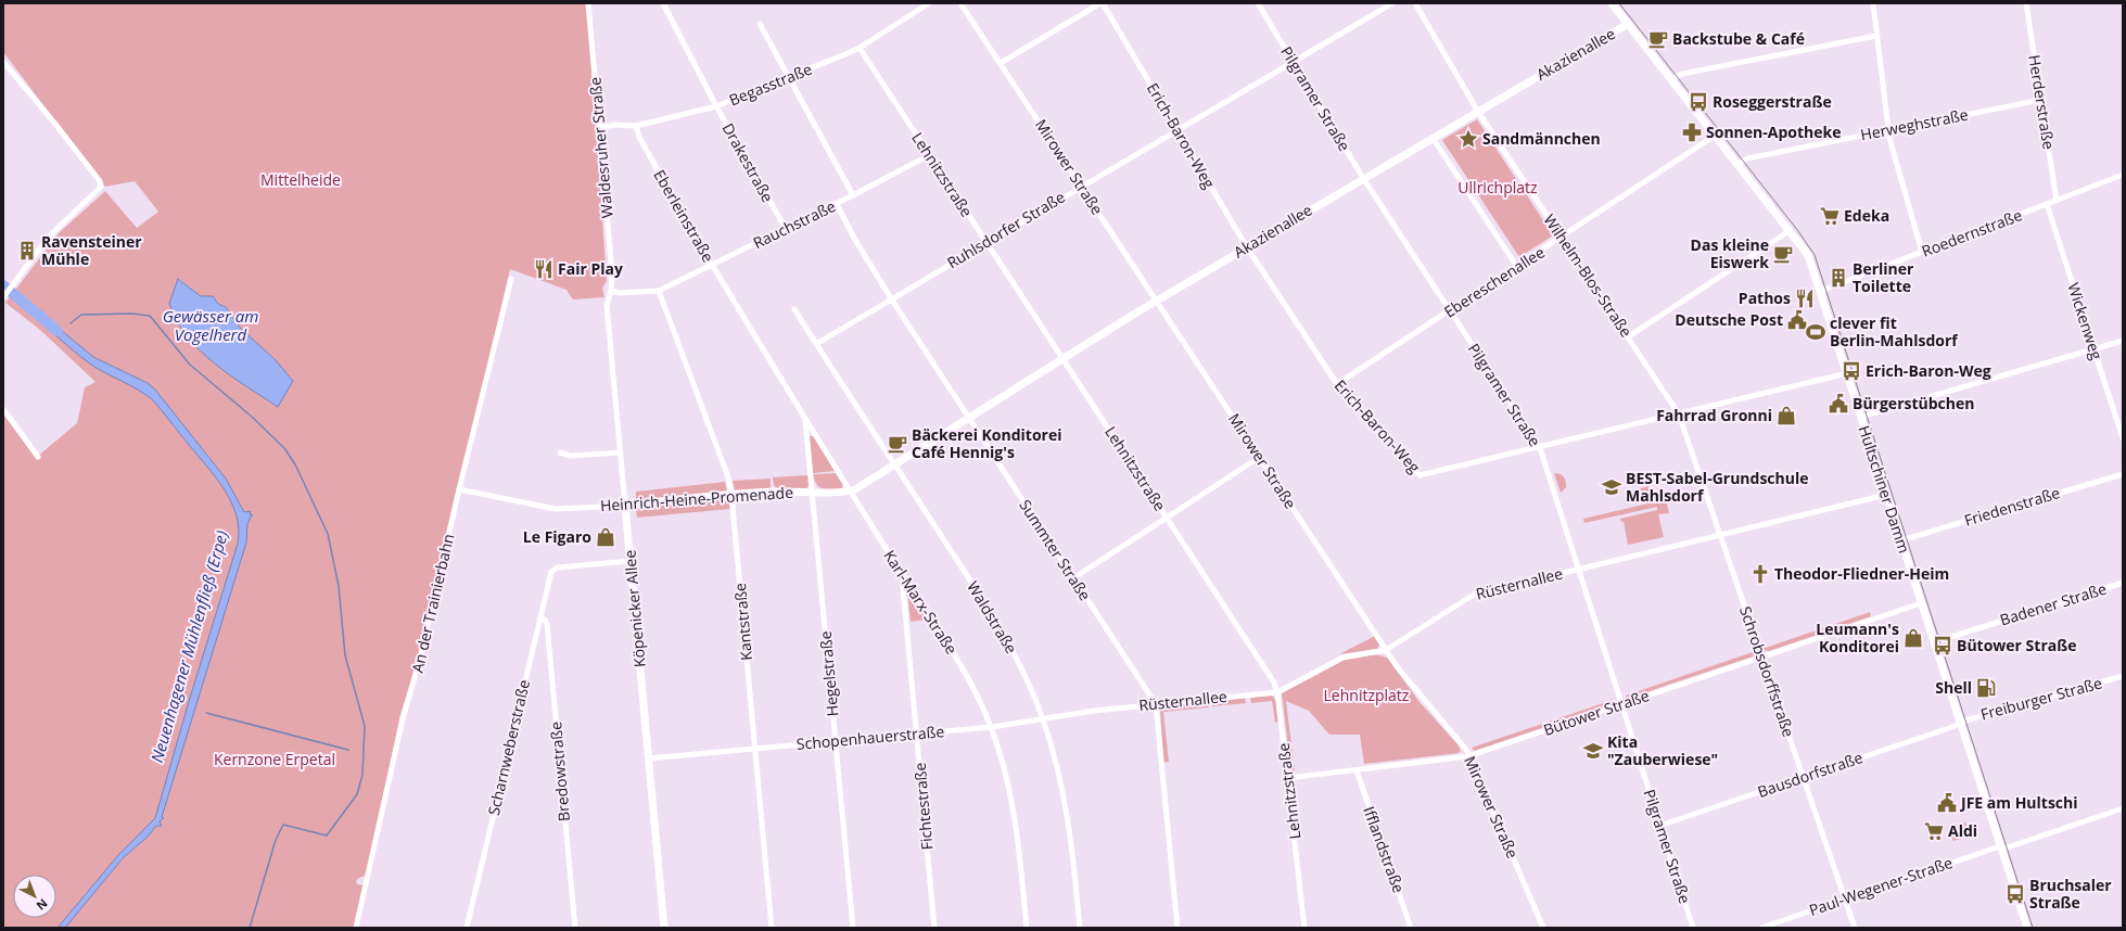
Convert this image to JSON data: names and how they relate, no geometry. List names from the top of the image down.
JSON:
{
  "streets": {
    "street": [
      "Akazienallee",
      "Begasstraße",
      "Pilgramer Straße",
      "Herderstraße",
      "Herweghstraße",
      "Erich-Baron-Weg",
      "Waldesruher Straße",
      "Drakestraße",
      "Mirower Straße",
      "Lehnitzstraße",
      "Eberleinstraße",
      "Rauchstraße",
      "Ruhlsdorfer Straße",
      "Roedernstraße",
      "Wilhelm-Blos-Straße",
      "Ebereschenallee",
      "Wickenweg",
      "Hultschiner Damm",
      "Heinrich-Heine-Promenade",
      "Friedenstraße",
      "Summter Straße",
      "Rüsternallee",
      "Karl-Marx-Straße",
      "An der Trainierbahn",
      "Badener Straße",
      "Köpenicker Allee",
      "Waldstraße",
      "Kantstraße",
      "Schrobsdorffstraße",
      "Hegelstraße",
      "Freiburger Straße",
      "Bütower Straße",
      "Schopenhauerstraße",
      "Scharnweberstraße",
      "Bredowstraße",
      "Bausdorfstraße",
      "Fichtestraße",
      "Ifflandstraße",
      "Paul-Wegener-Straße"
    ]
  },
  "crossings": [
    ["Akazienallee", "Pilgramer Straße"],
    ["Akazienallee", "Erich-Baron-Weg"],
    ["Akazienallee", "Mirower Straße"],
    ["Akazienallee", "Lehnitzstraße"],
    ["Akazienallee", "Wilhelm-Blos-Straße"],
    ["Akazienallee", "Hultschiner Damm"],
    ["Akazienallee", "Summter Straße"],
    ["Akazienallee", "Waldstraße"],
    ["Begasstraße", "Waldesruher Straße"],
    ["Begasstraße", "Drakestraße"],
    ["Begasstraße", "Lehnitzstraße"],
    ["Begasstraße", "Eberleinstraße"],
    ["Pilgramer Straße", "Erich-Baron-Weg"],
    ["Pilgramer Straße", "Ruhlsdorfer Straße"],
    ["Pilgramer Straße", "Ebereschenallee"],
    ["Pilgramer Straße", "Rüsternallee"],
    ["Pilgramer Straße", "Bütower Straße"],
    ["Pilgramer Straße", "Bausdorfstraße"],
    ["Herderstraße", "Herweghstraße"],
    ["Herderstraße", "Roedernstraße"],
    ["Herweghstraße", "Hultschiner Damm"],
    ["Erich-Baron-Weg", "Ruhlsdorfer Straße"],
    ["Erich-Baron-Weg", "Wilhelm-Blos-Straße"],
    ["Erich-Baron-Weg", "Ebereschenallee"],
    ["Erich-Baron-Weg", "Hultschiner Damm"],
    ["Erich-Baron-Weg", "Schrobsdorffstraße"],
    ["Waldesruher Straße", "Rauchstraße"],
    ["Waldesruher Straße", "Köpenicker Allee"],
    ["Drakestraße", "Rauchstraße"],
    ["Mirower Straße", "Ruhlsdorfer Straße"],
    ["Mirower Straße", "Rüsternallee"],
    ["Mirower Straße", "Bütower Straße"],
    ["Lehnitzstraße", "Rauchstraße"],
    ["Lehnitzstraße", "Ruhlsdorfer Straße"],
    ["Lehnitzstraße", "Rüsternallee"],
    ["Lehnitzstraße", "Bütower Straße"],
    ["Eberleinstraße", "Rauchstraße"],
    ["Eberleinstraße", "Karl-Marx-Straße"],
    ["Rauchstraße", "Summter Straße"],
    ["Rauchstraße", "Köpenicker Allee"],
    ["Rauchstraße", "Kantstraße"],
    ["Ruhlsdorfer Straße", "Summter Straße"],
    ["Ruhlsdorfer Straße", "Waldstraße"],
    ["Roedernstraße", "Wickenweg"],
    ["Roedernstraße", "Hultschiner Damm"],
    ["Wilhelm-Blos-Straße", "Ebereschenallee"],
    ["Wilhelm-Blos-Straße", "Schrobsdorffstraße"],
    ["Ebereschenallee", "Hultschiner Damm"],
    ["Hultschiner Damm", "Friedenstraße"],
    ["Hultschiner Damm", "Rüsternallee"],
    ["Hultschiner Damm", "Badener Straße"],
    ["Hultschiner Damm", "Freiburger Straße"],
    ["Hultschiner Damm", "Bütower Straße"],
    ["Hultschiner Damm", "Bausdorfstraße"],
    ["Hultschiner Damm", "Paul-Wegener-Straße"],
    ["Heinrich-Heine-Promenade", "Karl-Marx-Straße"],
    ["Heinrich-Heine-Promenade", "An der Trainierbahn"],
    ["Heinrich-Heine-Promenade", "Köpenicker Allee"],
    ["Heinrich-Heine-Promenade", "Kantstraße"],
    ["Heinrich-Heine-Promenade", "Hegelstraße"],
    ["Summter Straße", "Rüsternallee"],
    ["Rüsternallee", "Schrobsdorffstraße"],
    ["Rüsternallee", "Schopenhauerstraße"],
    ["Karl-Marx-Straße", "Hegelstraße"],
    ["Karl-Marx-Straße", "Schopenhauerstraße"],
    ["Karl-Marx-Straße", "Fichtestraße"],
    ["Köpenicker Allee", "Schopenhauerstraße"],
    ["Köpenicker Allee", "Scharnweberstraße"],
    ["Waldstraße", "Schopenhauerstraße"],
    ["Kantstraße", "Schopenhauerstraße"],
    ["Schrobsdorffstraße", "Bütower Straße"],
    ["Schrobsdorffstraße", "Bausdorfstraße"],
    ["Schrobsdorffstraße", "Paul-Wegener-Straße"],
    ["Hegelstraße", "Schopenhauerstraße"],
    ["Freiburger Straße", "Bausdorfstraße"],
    ["Bütower Straße", "Ifflandstraße"],
    ["Schopenhauerstraße", "Fichtestraße"],
    ["Scharnweberstraße", "Bredowstraße"]
  ],
  "water": ["Gewässer am Vogelherd", "Neuenhagener Mühlenfließ (Erpe)"],
  "parks": [
    "Mittelheide",
    "Ullrichplatz",
    "Lehnitzplatz",
    "Kernzone Erpetal"
  ],
  "places": {
    "cafe": ["Backstube & Café", "Das kleine Eiswerk", "Bäckerei Konditorei Café Hennig's"],
    "bus stop": [
      "Roseggerstraße",
      "Erich-Baron-Weg",
      "Bütower Straße",
      "Bruchsaler Straße"
    ],
    "pharmacy": ["Sonnen-Apotheke"],
    "place": ["Sandmännchen"],
    "supermarket": ["Edeka", "Aldi"],
    "building": ["Ravensteiner Mühle", "Berliner Toilette"],
    "restaurant": ["Fair Play", "Pathos"],
    "public building": ["Deutsche Post", "Bürgerstübchen", "JFE am Hultschi"],
    "sports": ["clever fit Berlin-Mahlsdorf"],
    "shop": ["Fahrrad Gronni", "Le Figaro", "Leumann's Konditorei"],
    "school or university": ["BEST-Sabel-Grundschule Mahlsdorf", "Kita \"Zauberwiese\""],
    "church": ["Theodor-Fliedner-Heim"],
    "fuel station": ["Shell"]
  },
  "north": "bottom right"
}
